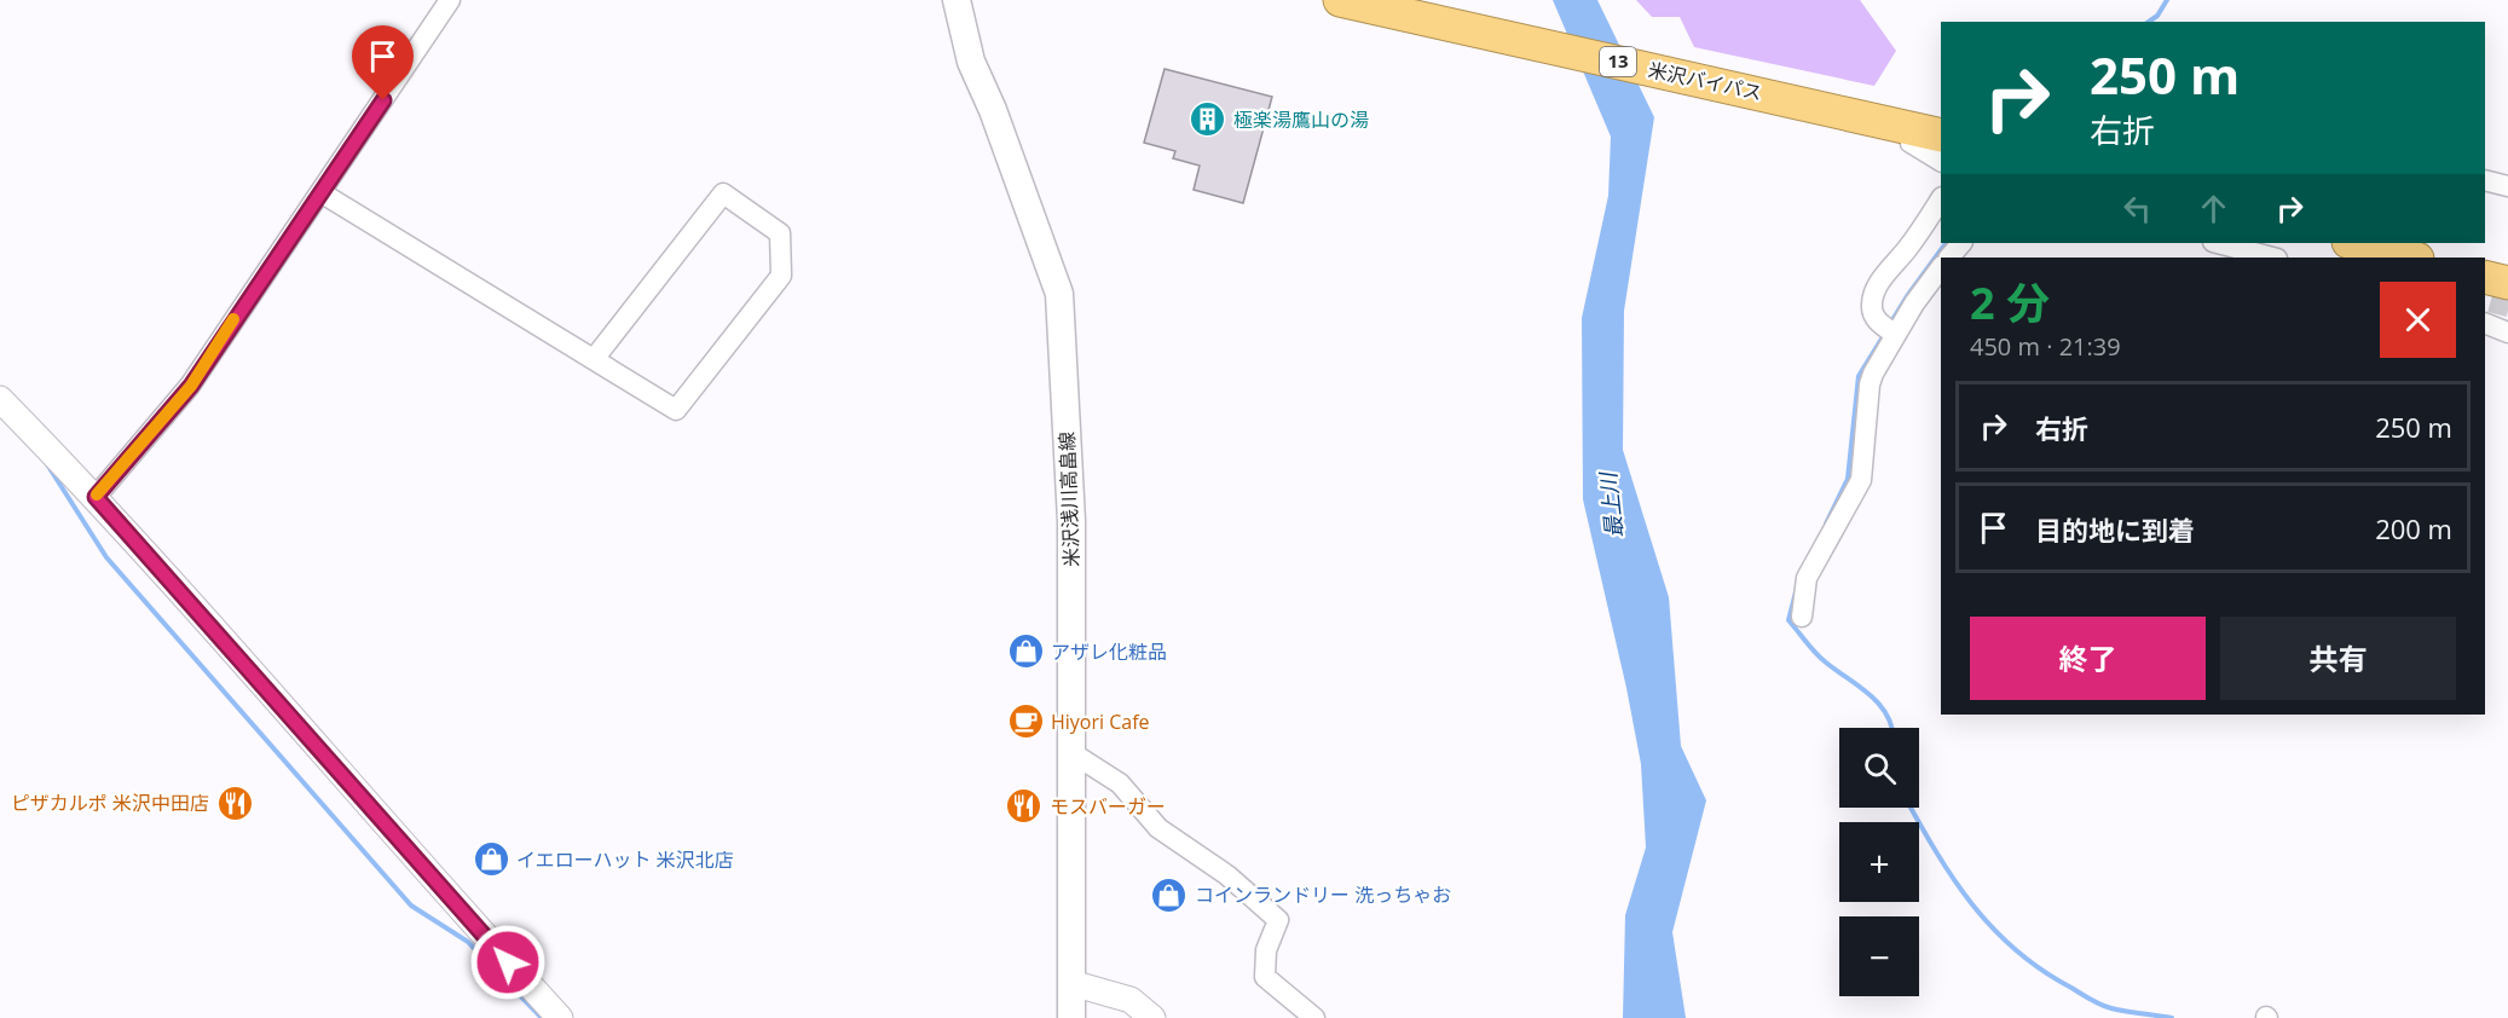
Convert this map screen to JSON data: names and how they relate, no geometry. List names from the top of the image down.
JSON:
{
  "streets": {
    "highway": ["13", "米沢バイパス"],
    "main road": ["米沢浅川高畠線"]
  },
  "water": ["最上川"],
  "places": {
    "building": ["極楽湯鷹山の湯"],
    "shop": ["アザレ化粧品", "イエローハット 米沢北店", "コインランドリー 洗っちゃお"],
    "cafe": ["Hiyori Cafe"],
    "restaurant": ["ピザカルポ 米沢中田店", "モスバーガー"]
  },
  "page": {
    "turn": ["250 m", "右折"],
    "heading": ["2 分", "450 m · 21:39"],
    "list": [
      {
        "name": "右折",
        "value": "250 m"
      },
      {
        "name": "目的地に到着",
        "value": "200 m"
      }
    ],
    "buttons": ["終了", "共有"],
    "map_buttons": ["+", "−"]
  }
}
